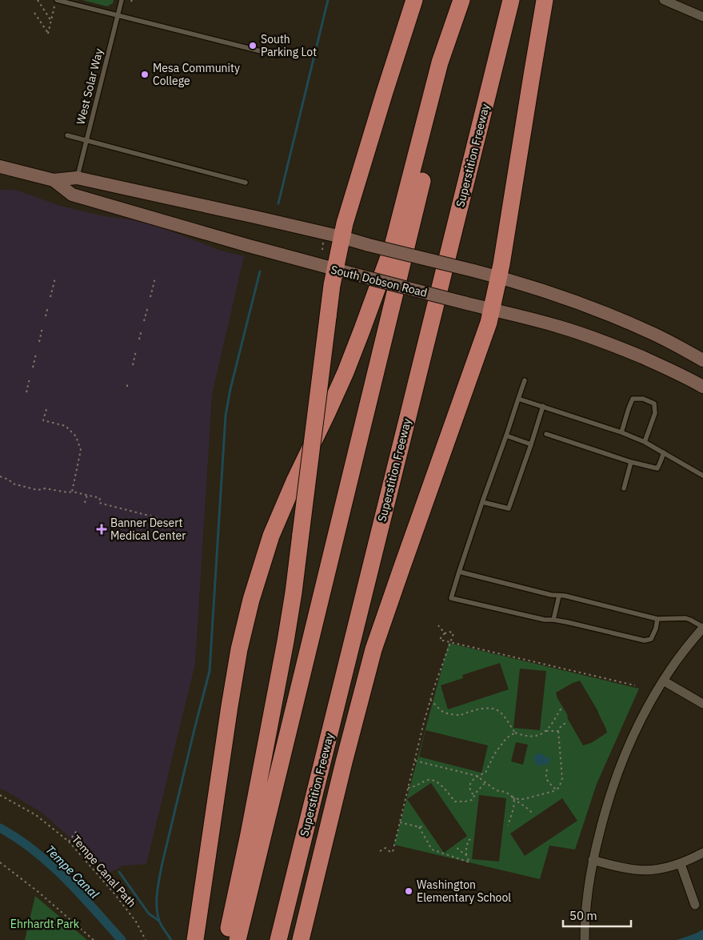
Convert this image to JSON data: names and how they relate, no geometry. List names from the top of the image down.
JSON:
{
  "streets": {
    "highway": ["Superstition Freeway"],
    "main road": ["South Dobson Road"],
    "lane": ["West Solar Way"],
    "path": ["Tempe Canal Path"]
  },
  "crossings": [
    ["West Solar Way", "South Dobson Road"]
  ],
  "water": ["Tempe Canal"],
  "parks": ["Ehrhardt Park"],
  "places": {
    "other": ["South Parking Lot", "Mesa Community College", "Washington Elementary School"],
    "health": ["Banner Desert Medical Center"]
  },
  "scale_bar": "50 m"
}
